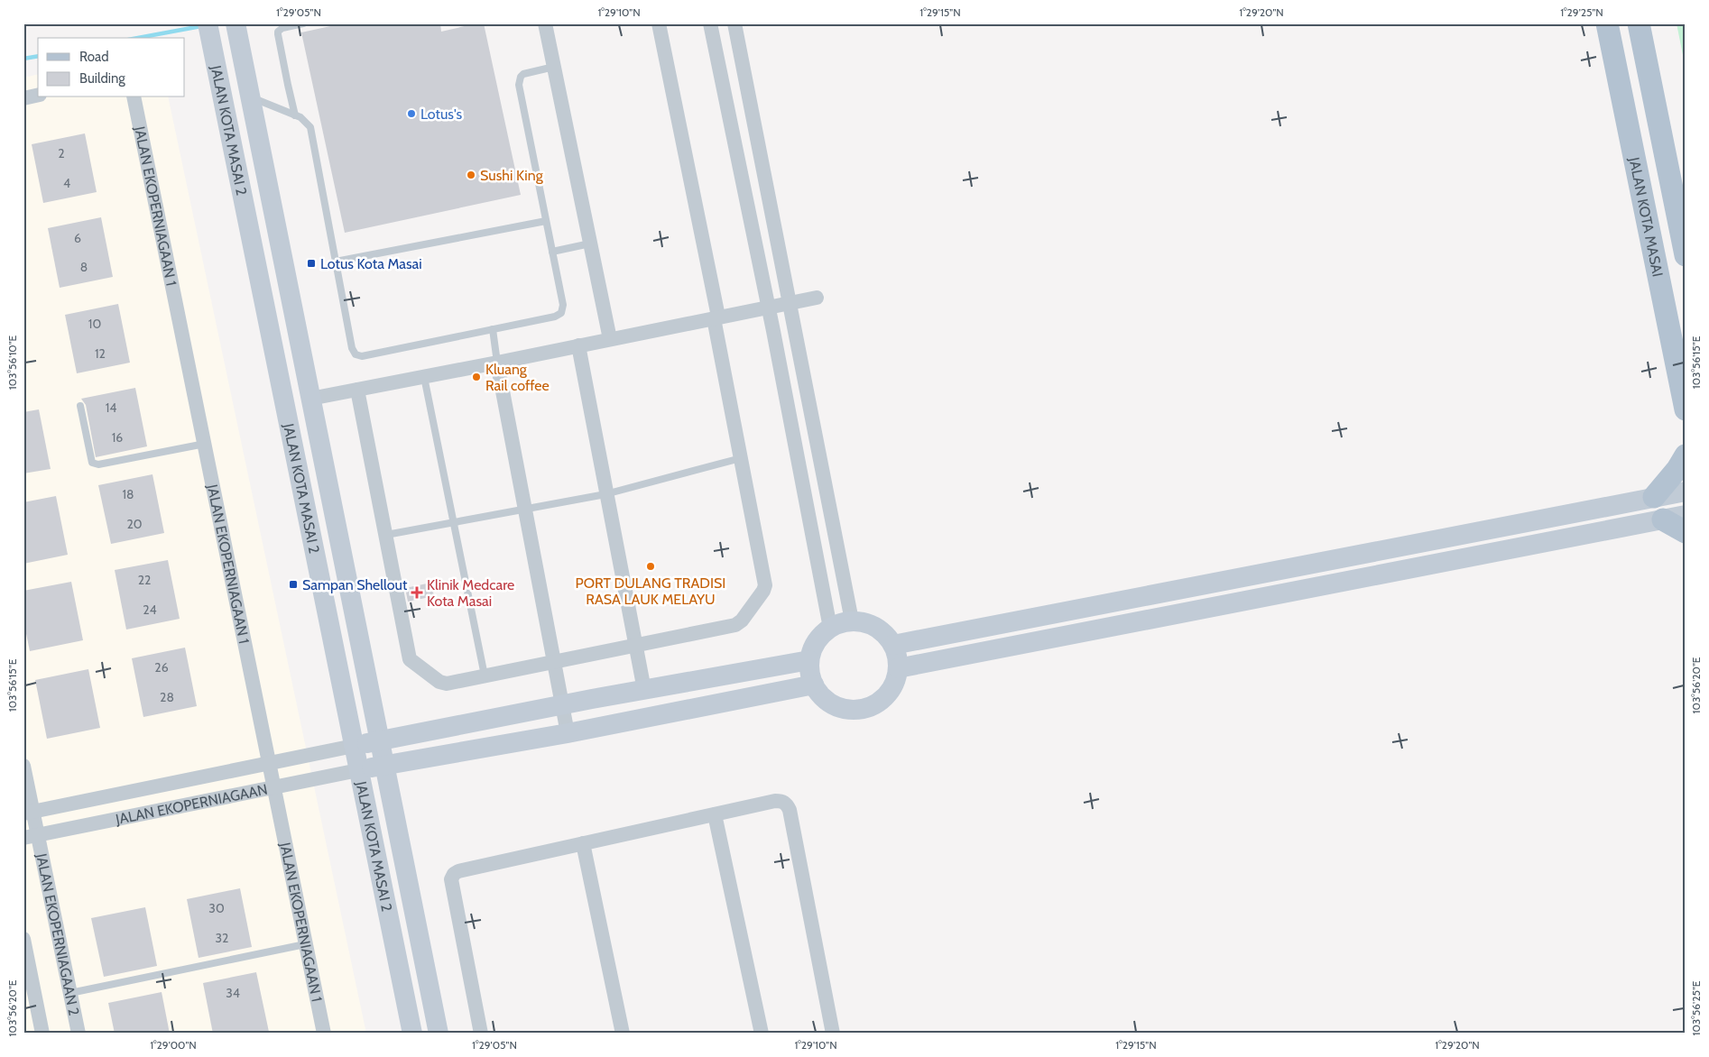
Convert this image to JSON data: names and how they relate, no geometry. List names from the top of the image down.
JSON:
{
  "streets": {
    "main road": ["JALAN KOTA MASAI"],
    "street": [
      "JALAN KOTA MASAI 2",
      "JALAN EKOPERNIAGAAN 1",
      "JALAN EKOPERNIAGAAN",
      "JALAN EKOPERNIAGAAN 2"
    ]
  },
  "crossings": [
    ["JALAN KOTA MASAI 2", "JALAN EKOPERNIAGAAN"],
    ["JALAN EKOPERNIAGAAN 1", "JALAN EKOPERNIAGAAN"],
    ["JALAN EKOPERNIAGAAN", "JALAN EKOPERNIAGAAN 2"]
  ],
  "places": {
    "other": [
      "Lotus's",
      "Sushi King",
      "Kluang Rail coffee",
      "PORT DULANG TRADISI RASA LAUK MELAYU"
    ],
    "transit": ["Lotus Kota Masai", "Sampan Shellout"],
    "health": ["Klinik Medcare Kota Masai"]
  },
  "house_numbers": [
    "2",
    "4",
    "6",
    "8",
    "10",
    "12",
    "14",
    "16",
    "18",
    "20",
    "22",
    "24",
    "26",
    "28",
    "30",
    "32",
    "34"
  ],
  "legend": ["Road", "Building"],
  "coordinates": [
    "1°29'05\"N",
    "1°29'10\"N",
    "1°29'15\"N",
    "1°29'20\"N",
    "1°29'25\"N",
    "103°56'10\"E",
    "103°56'15\"E",
    "103°56'20\"E",
    "103°56'25\"E",
    "1°29'00\"N"
  ]
}
